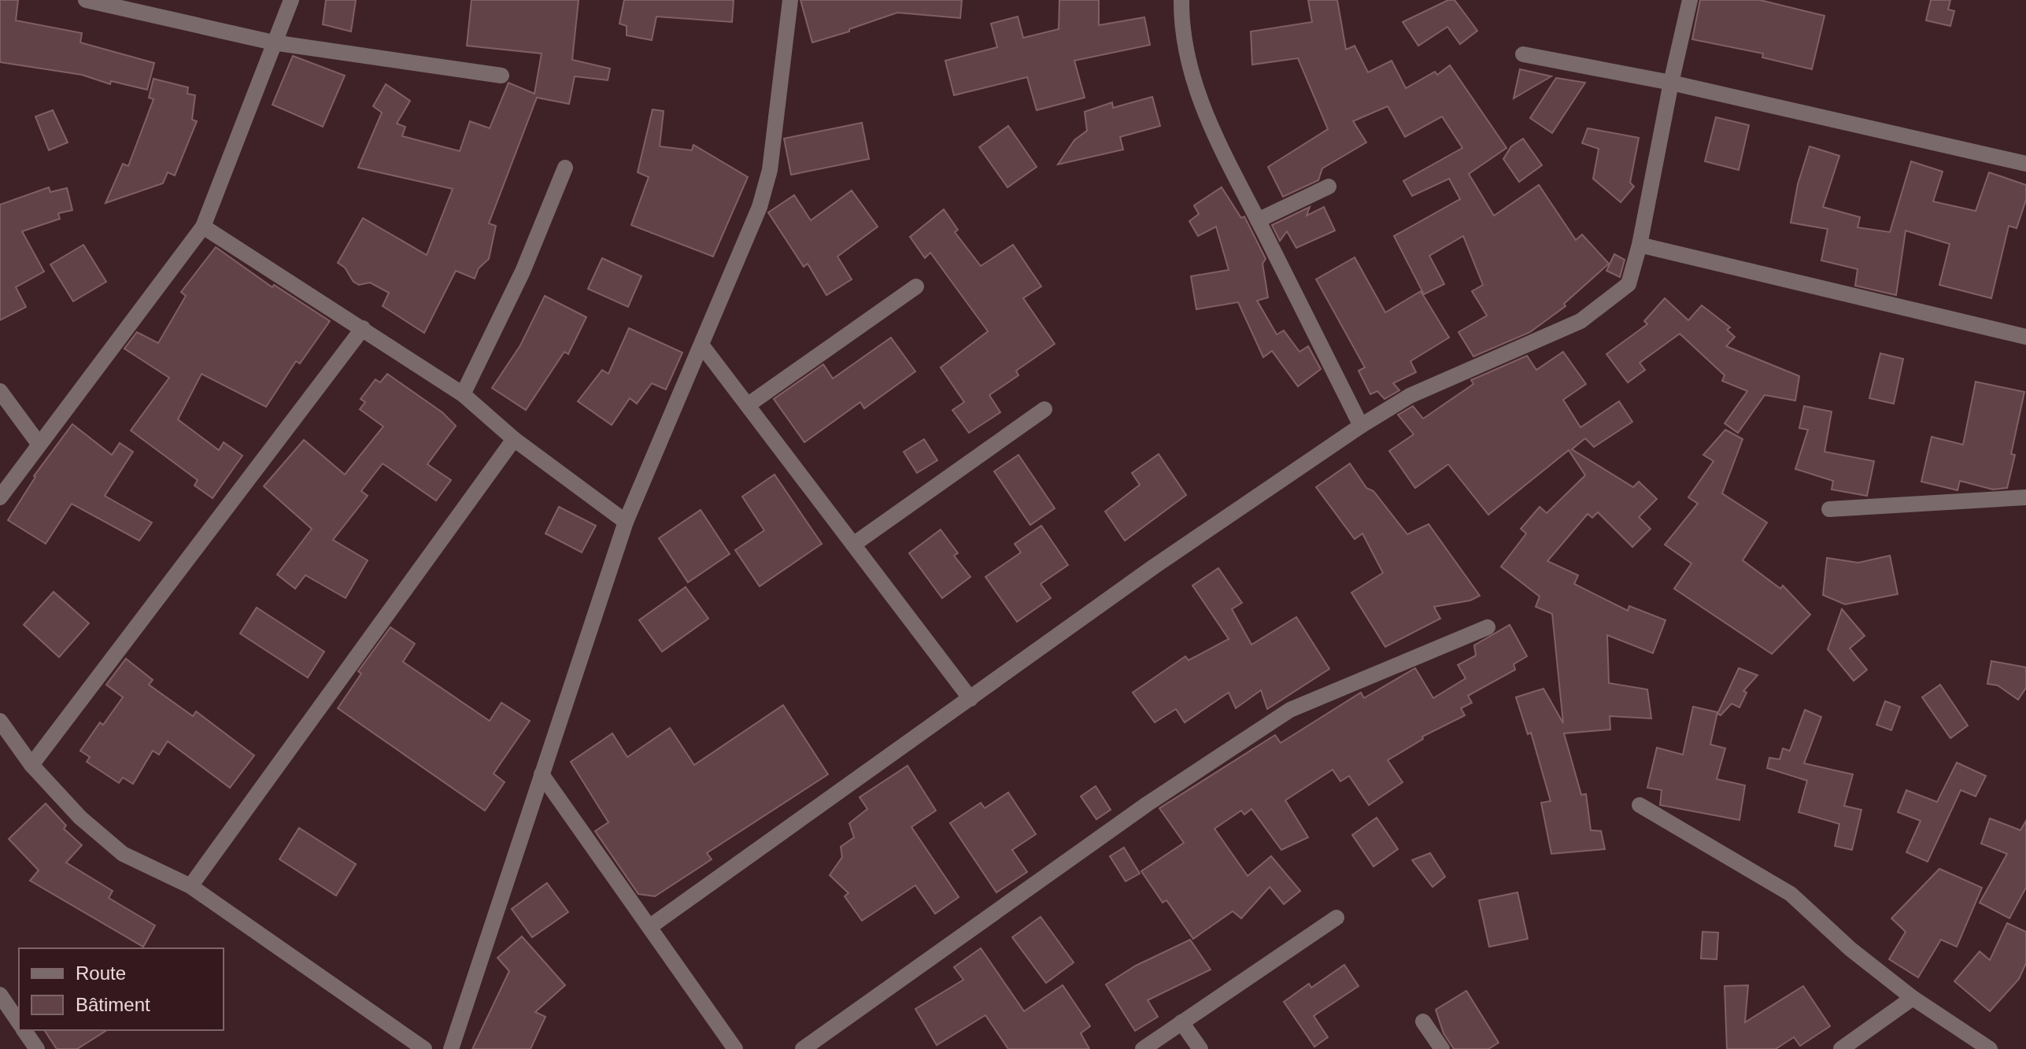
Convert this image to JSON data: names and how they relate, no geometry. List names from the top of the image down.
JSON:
{
  "legend": ["Route", "Bâtiment"]
}
